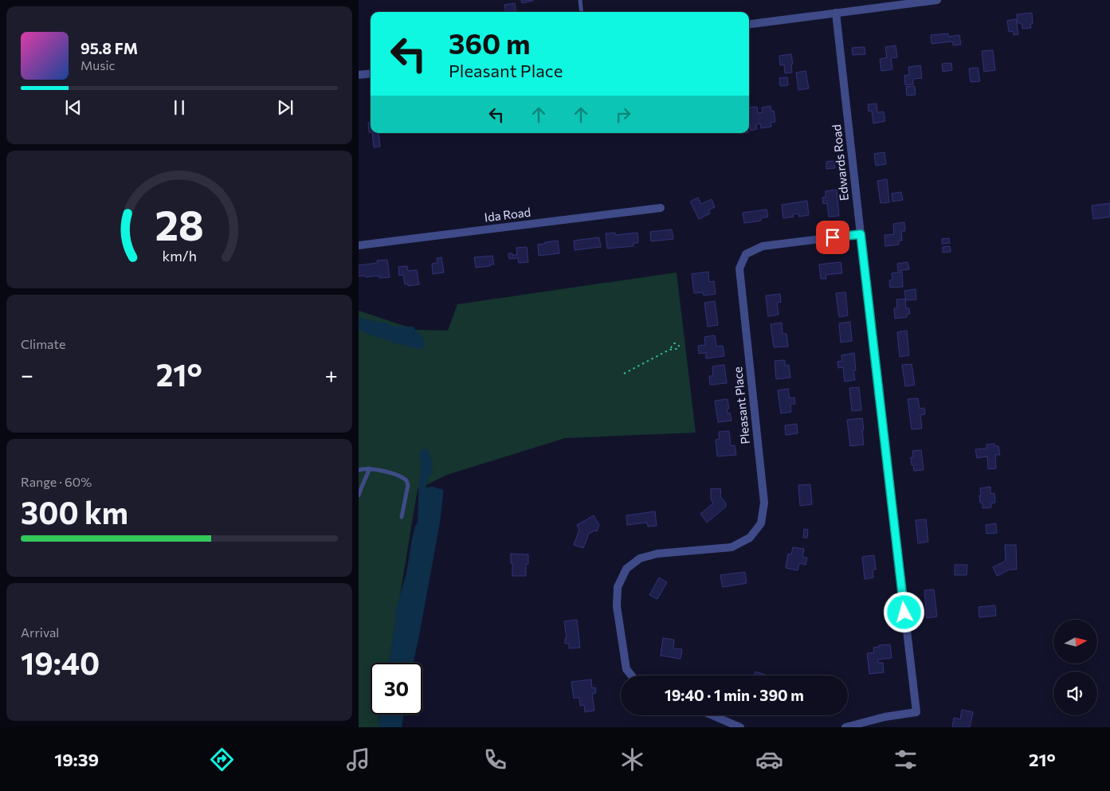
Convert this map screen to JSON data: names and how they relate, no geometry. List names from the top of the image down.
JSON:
{
  "streets": {
    "street": ["Edwards Road", "Ida Road", "Pleasant Place"]
  },
  "crossings": [
    ["Edwards Road", "Pleasant Place"]
  ],
  "north": "right",
  "page": {
    "turn": ["360 m", "Pleasant Place"],
    "song": ["95.8 FM", "Music"],
    "tile": [
      "Climate",
      ["Range · 60%", "300 km"],
      ["Arrival", "19:40"]
    ],
    "heat": ["−", "21°", "+"],
    "limit": "30",
    "trip": "19:40 · 1 min · 390 m",
    "tabs": ["19:39", "21°"],
    "gauge": ["28", "km/h"]
  }
}
